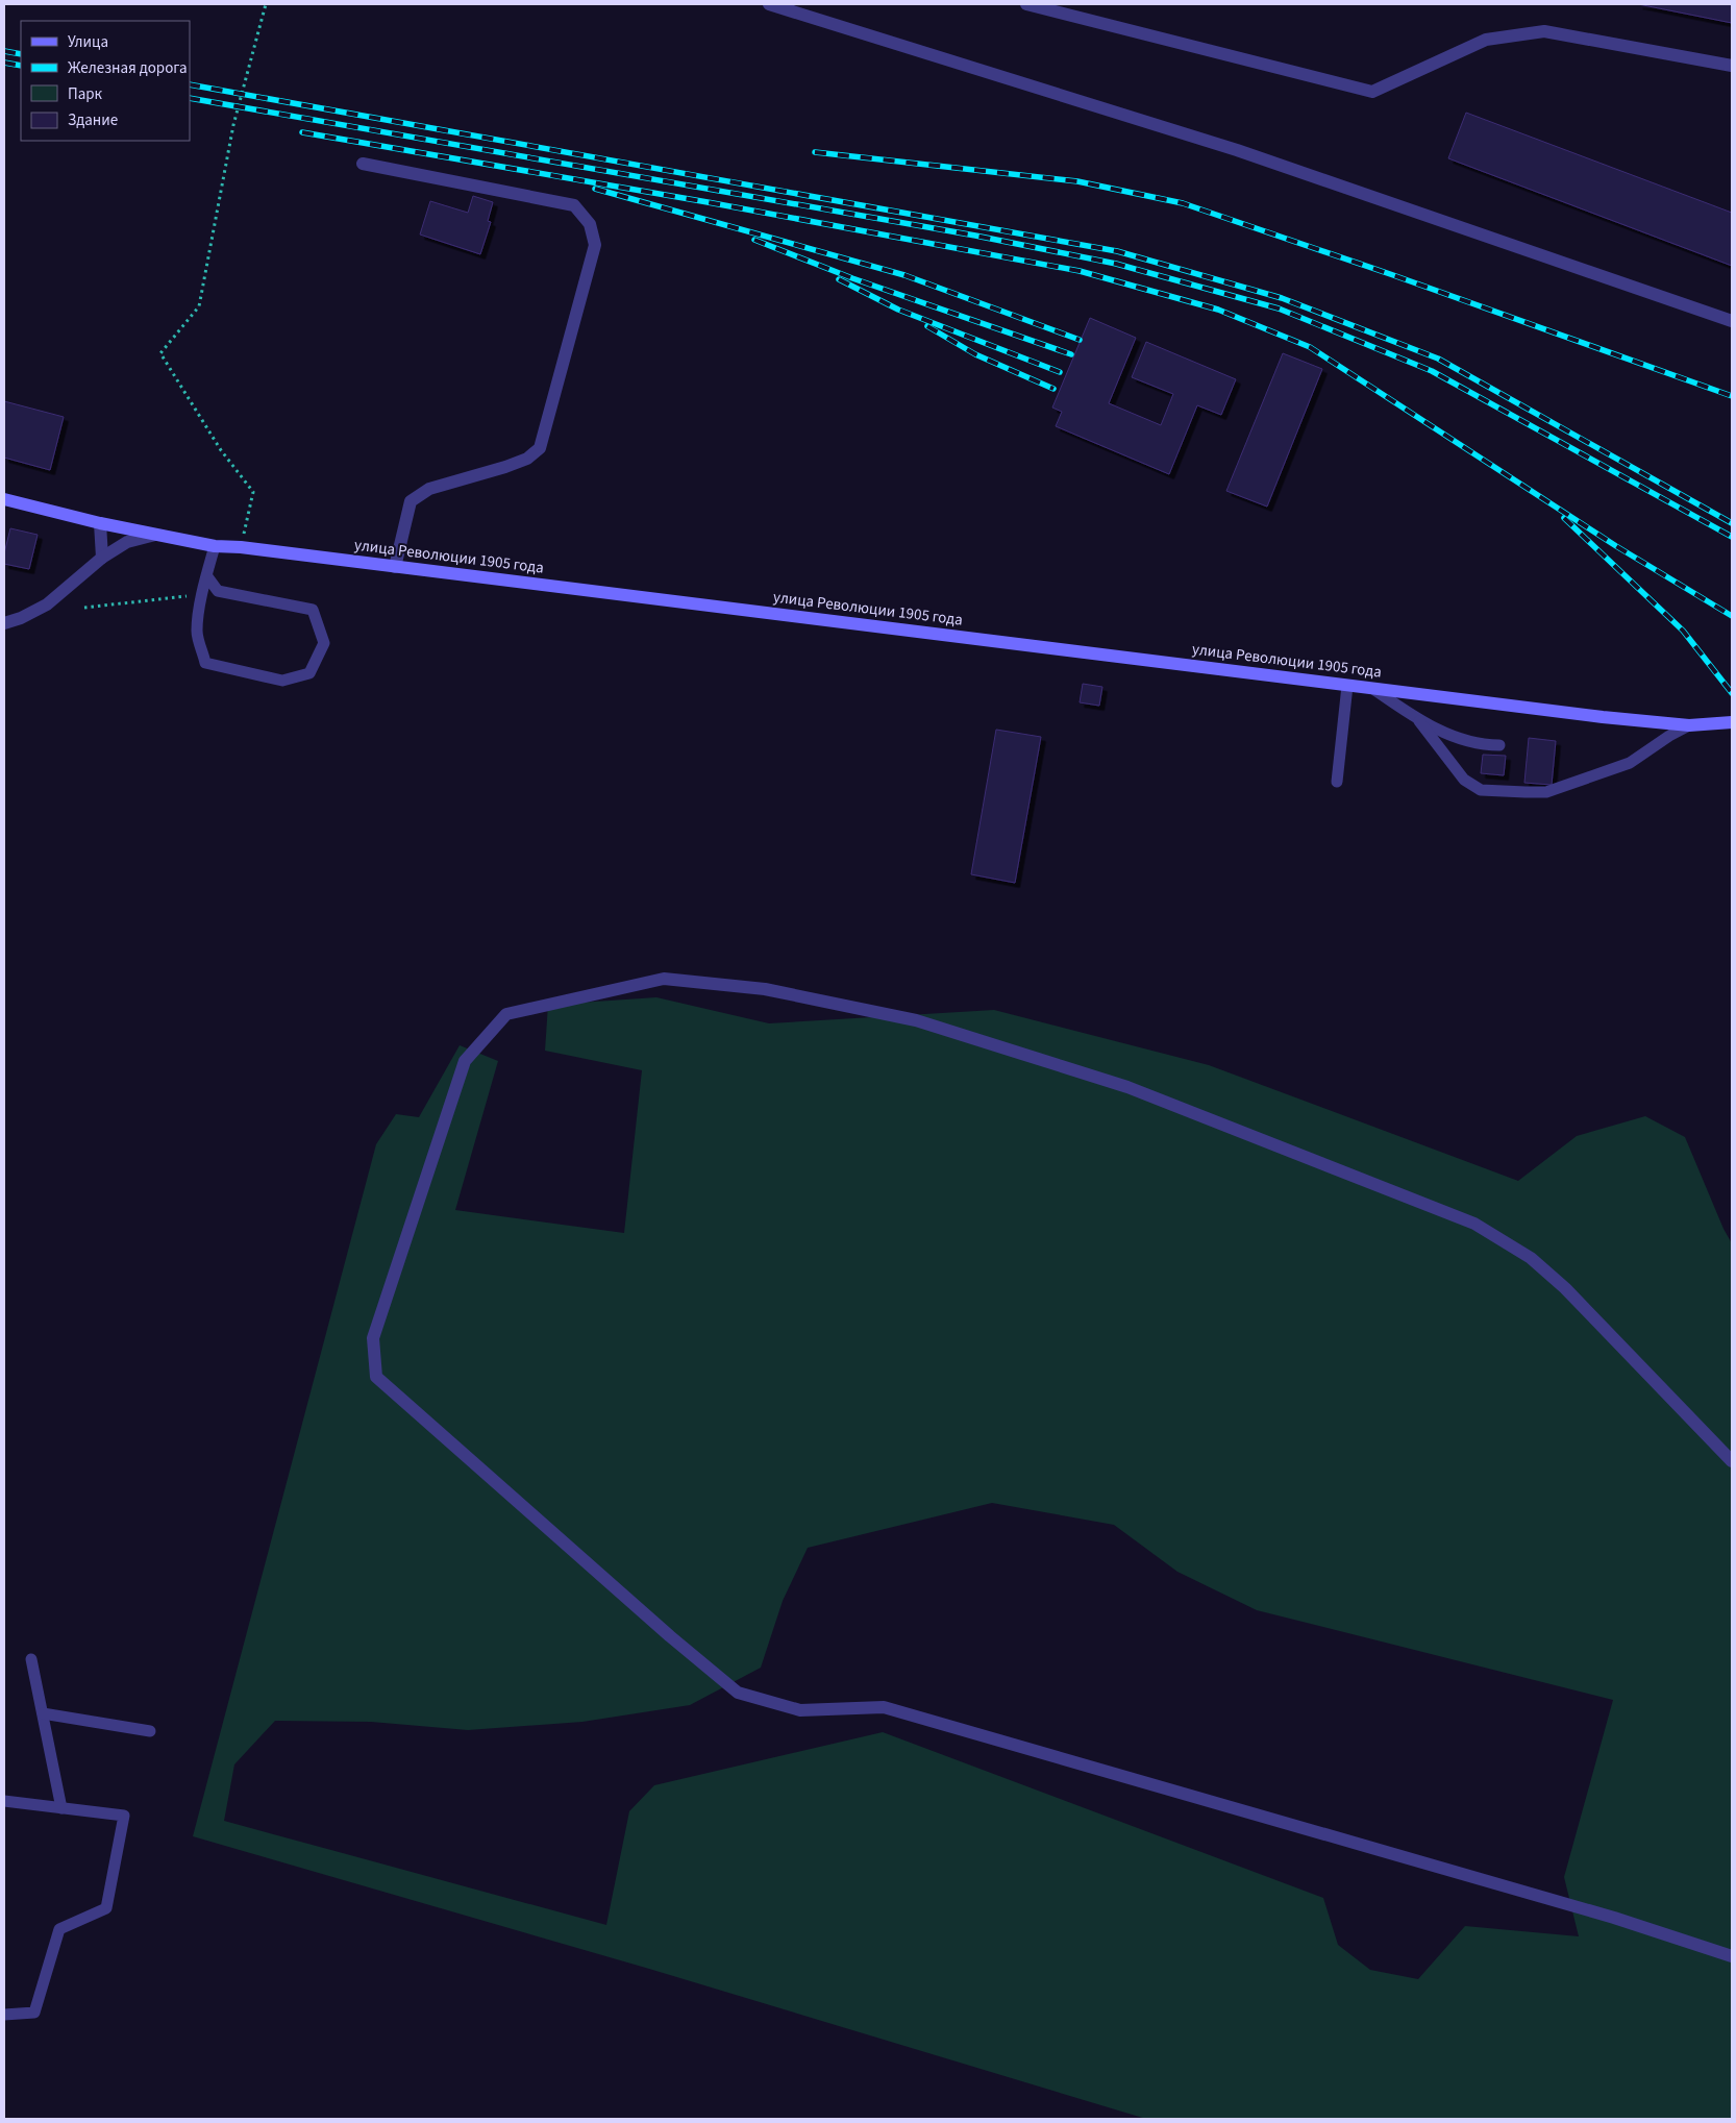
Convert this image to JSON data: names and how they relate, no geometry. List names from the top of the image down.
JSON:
{
  "streets": {
    "main road": ["улица Революции 1905 года"]
  },
  "legend": [
    "Улица",
    "Железная дорога",
    "Парк",
    "Здание"
  ]
}
